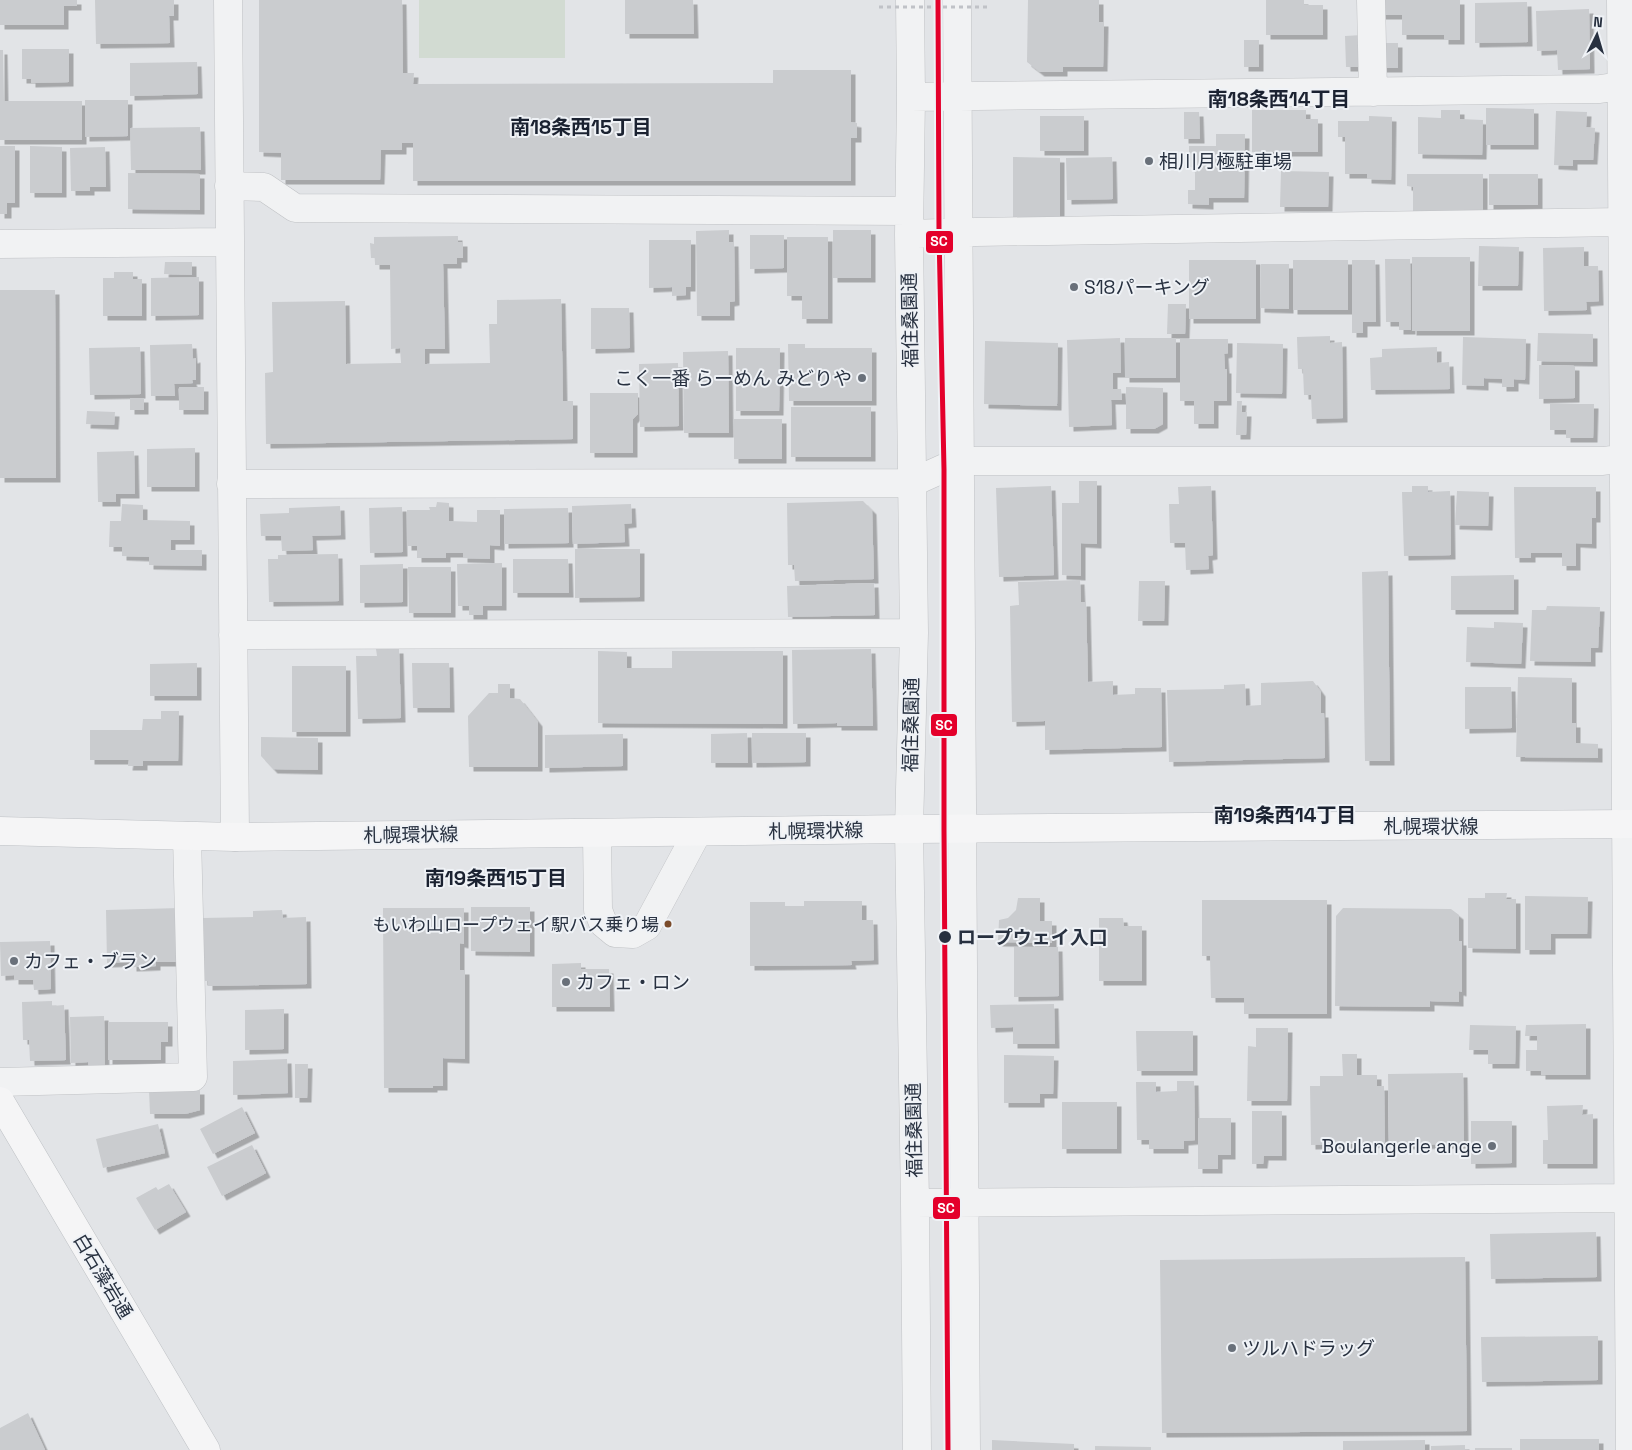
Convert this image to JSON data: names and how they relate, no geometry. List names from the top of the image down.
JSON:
{
  "streets": {
    "main road": ["札幌環状線", "白石藻岩通"],
    "street": ["福住桑園通"]
  },
  "crossings": [
    ["福住桑園通", "札幌環状線"]
  ],
  "districts": [
    "南18条西14丁目",
    "南18条西15丁目",
    "南19条西14丁目",
    "南19条西15丁目"
  ],
  "places": [
    "相川月極駐車場",
    "S18パーキング",
    "こく一番 らーめん みどりや",
    "もいわ山ロープウェイ駅バス乗り場",
    "ロープウェイ入口",
    "カフェ・ブラン",
    "カフェ・ロン",
    "Boulangerle ange",
    "ツルハドラッグ"
  ],
  "lines": ["transit line SC"],
  "north": "top"
}
